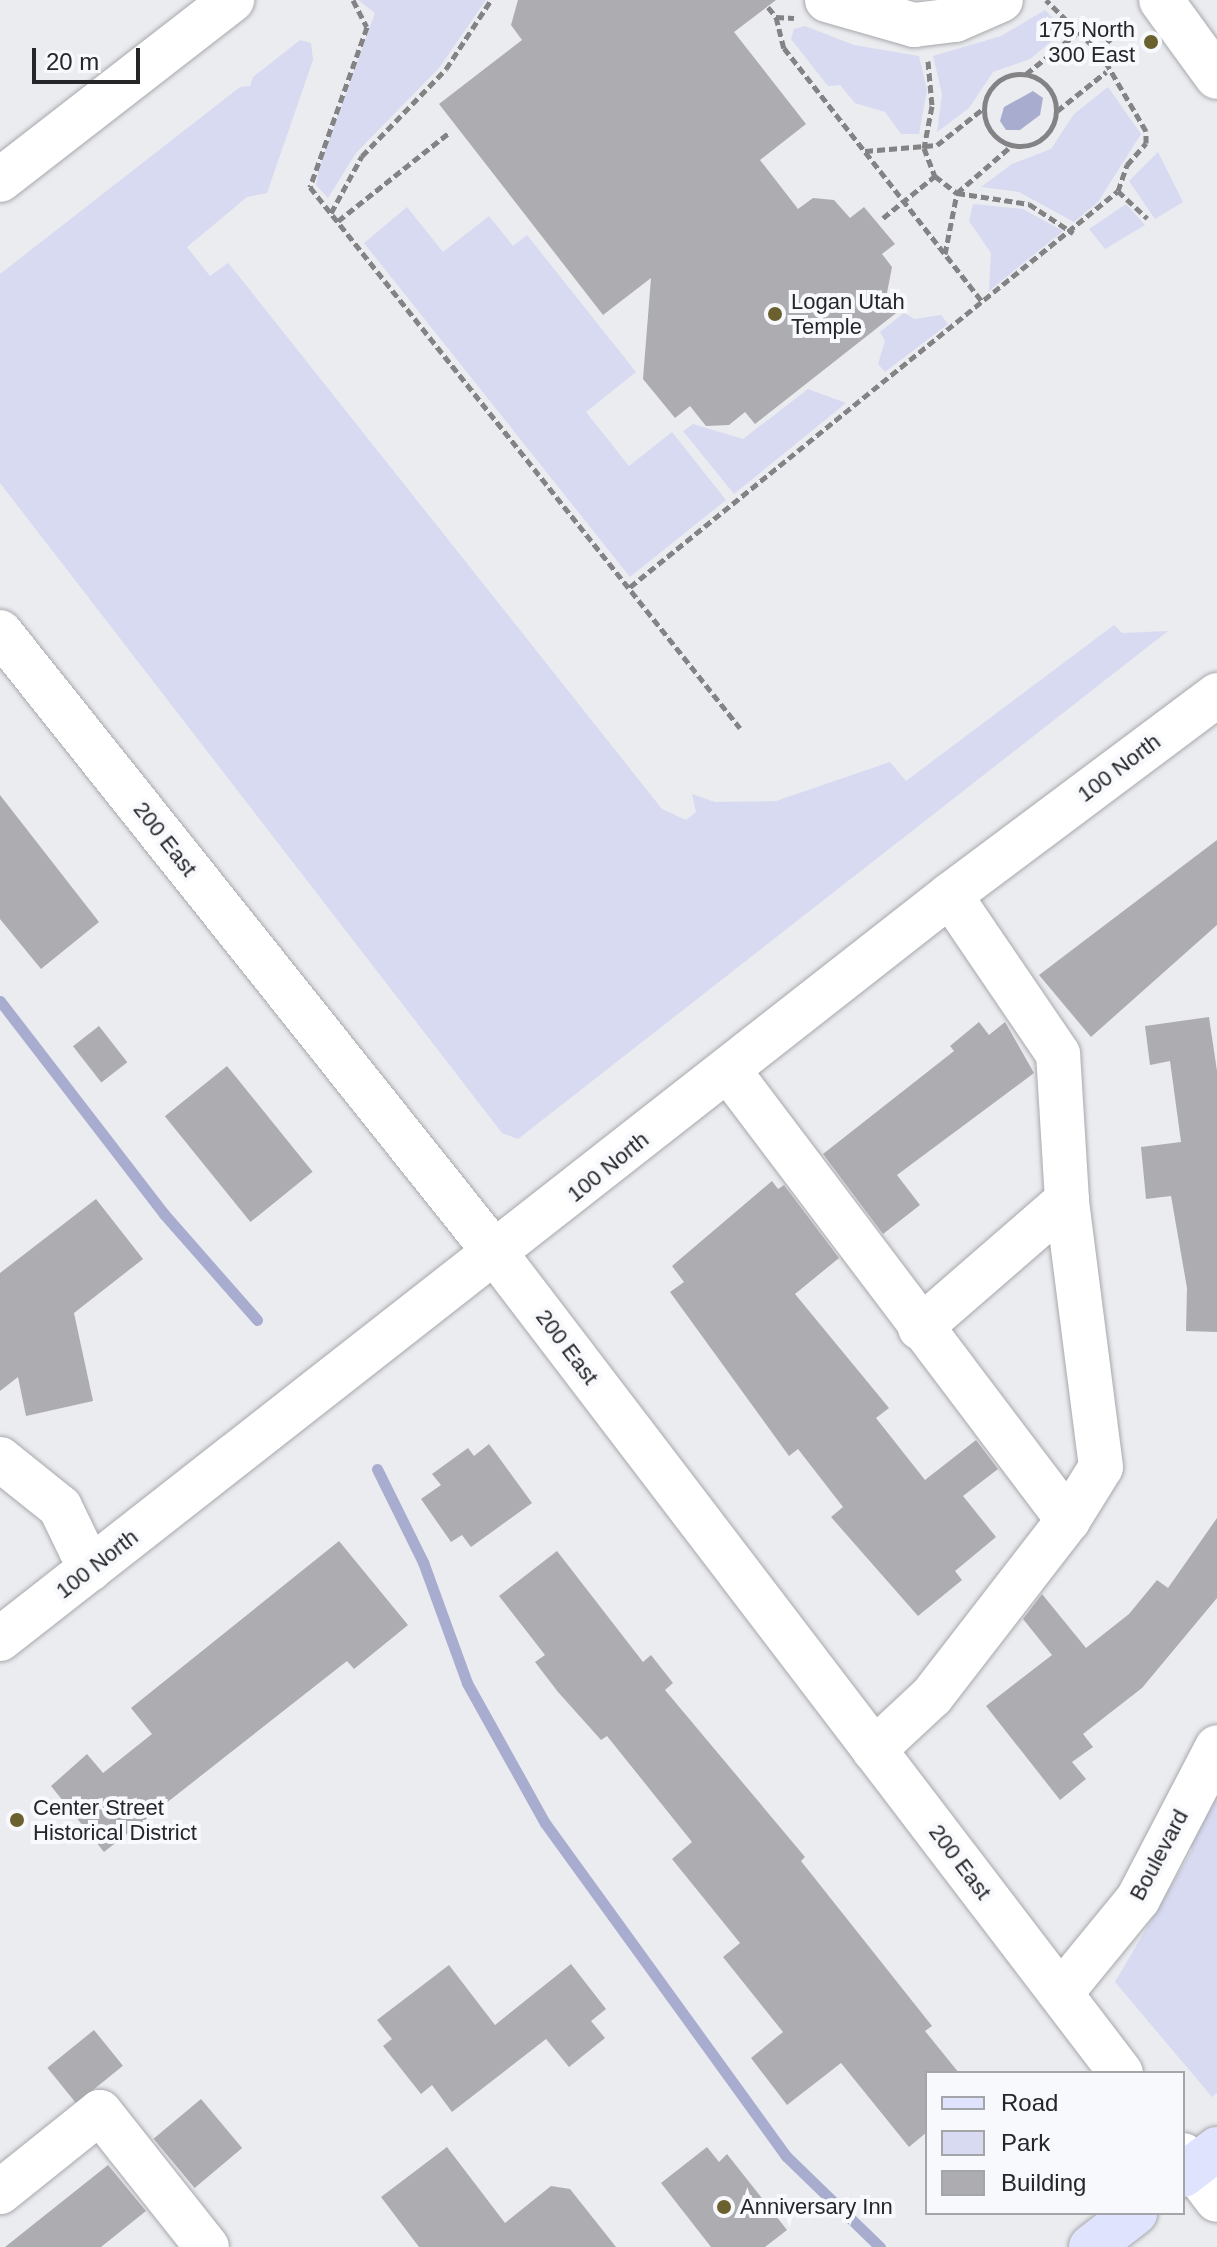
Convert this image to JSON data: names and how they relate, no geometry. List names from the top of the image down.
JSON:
{
  "streets": {
    "street": ["100 North", "200 East", "Boulevard"]
  },
  "crossings": [
    ["100 North", "200 East"],
    ["200 East", "Boulevard"]
  ],
  "places": [
    "175 North 300 East",
    "Logan Utah Temple",
    "Center Street Historical District",
    "Anniversary Inn"
  ],
  "legend": ["Road", "Park", "Building"],
  "scale_bar": "20 m"
}
